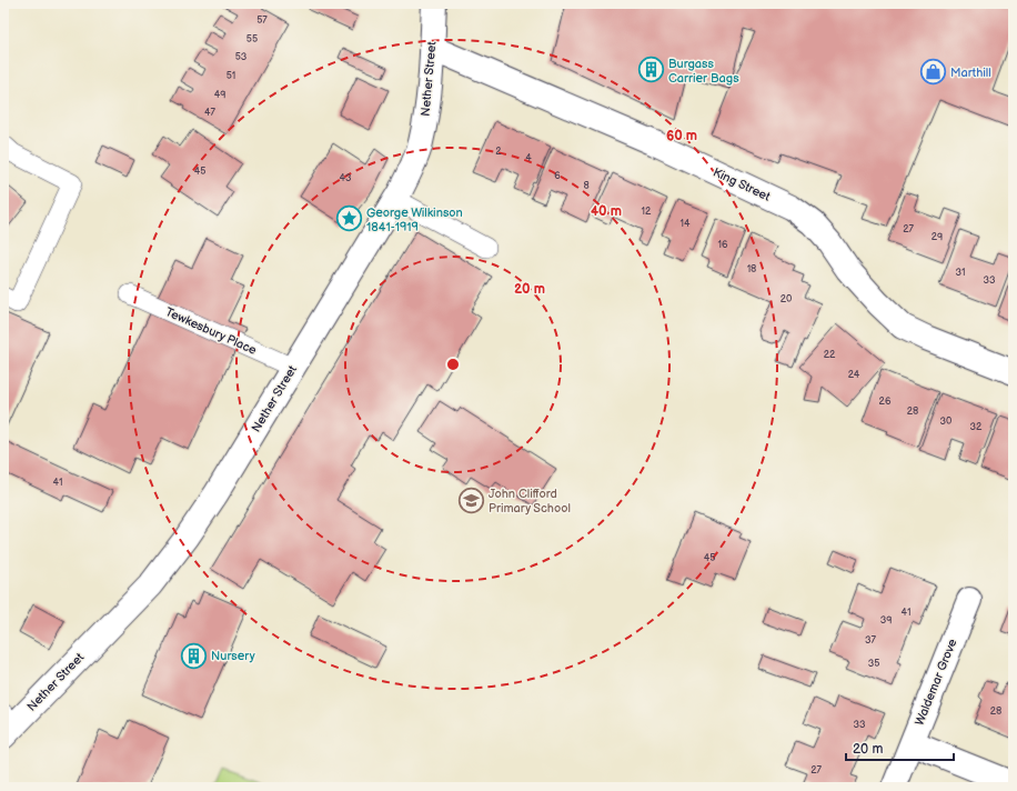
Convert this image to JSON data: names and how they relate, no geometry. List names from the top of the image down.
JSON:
{
  "streets": {
    "street": ["Nether Street", "King Street", "Waldemar Grove"],
    "lane": ["Tewkesbury Place"]
  },
  "crossings": [
    ["Nether Street", "King Street"],
    ["Nether Street", "Tewkesbury Place"]
  ],
  "places": {
    "building": ["Burgass Carrier Bags", "Nursery"],
    "shop": ["Marthill"],
    "place": ["George Wilkinson 1841-1919"],
    "school or university": ["John Clifford Primary School"]
  },
  "house_numbers": [
    "57",
    "55",
    "53",
    "51",
    "49",
    "47",
    "2",
    "4",
    "45",
    "6",
    "43",
    "8",
    "12",
    "14",
    "27",
    "29",
    "16",
    "18",
    "31",
    "33",
    "20",
    "22",
    "24",
    "26",
    "28",
    "30",
    "32",
    "41",
    "45",
    "41",
    "39",
    "37",
    "35",
    "28",
    "33",
    "27"
  ],
  "scale_bar": "20 m",
  "rings": ["60 m", "40 m", "20 m"]
}
